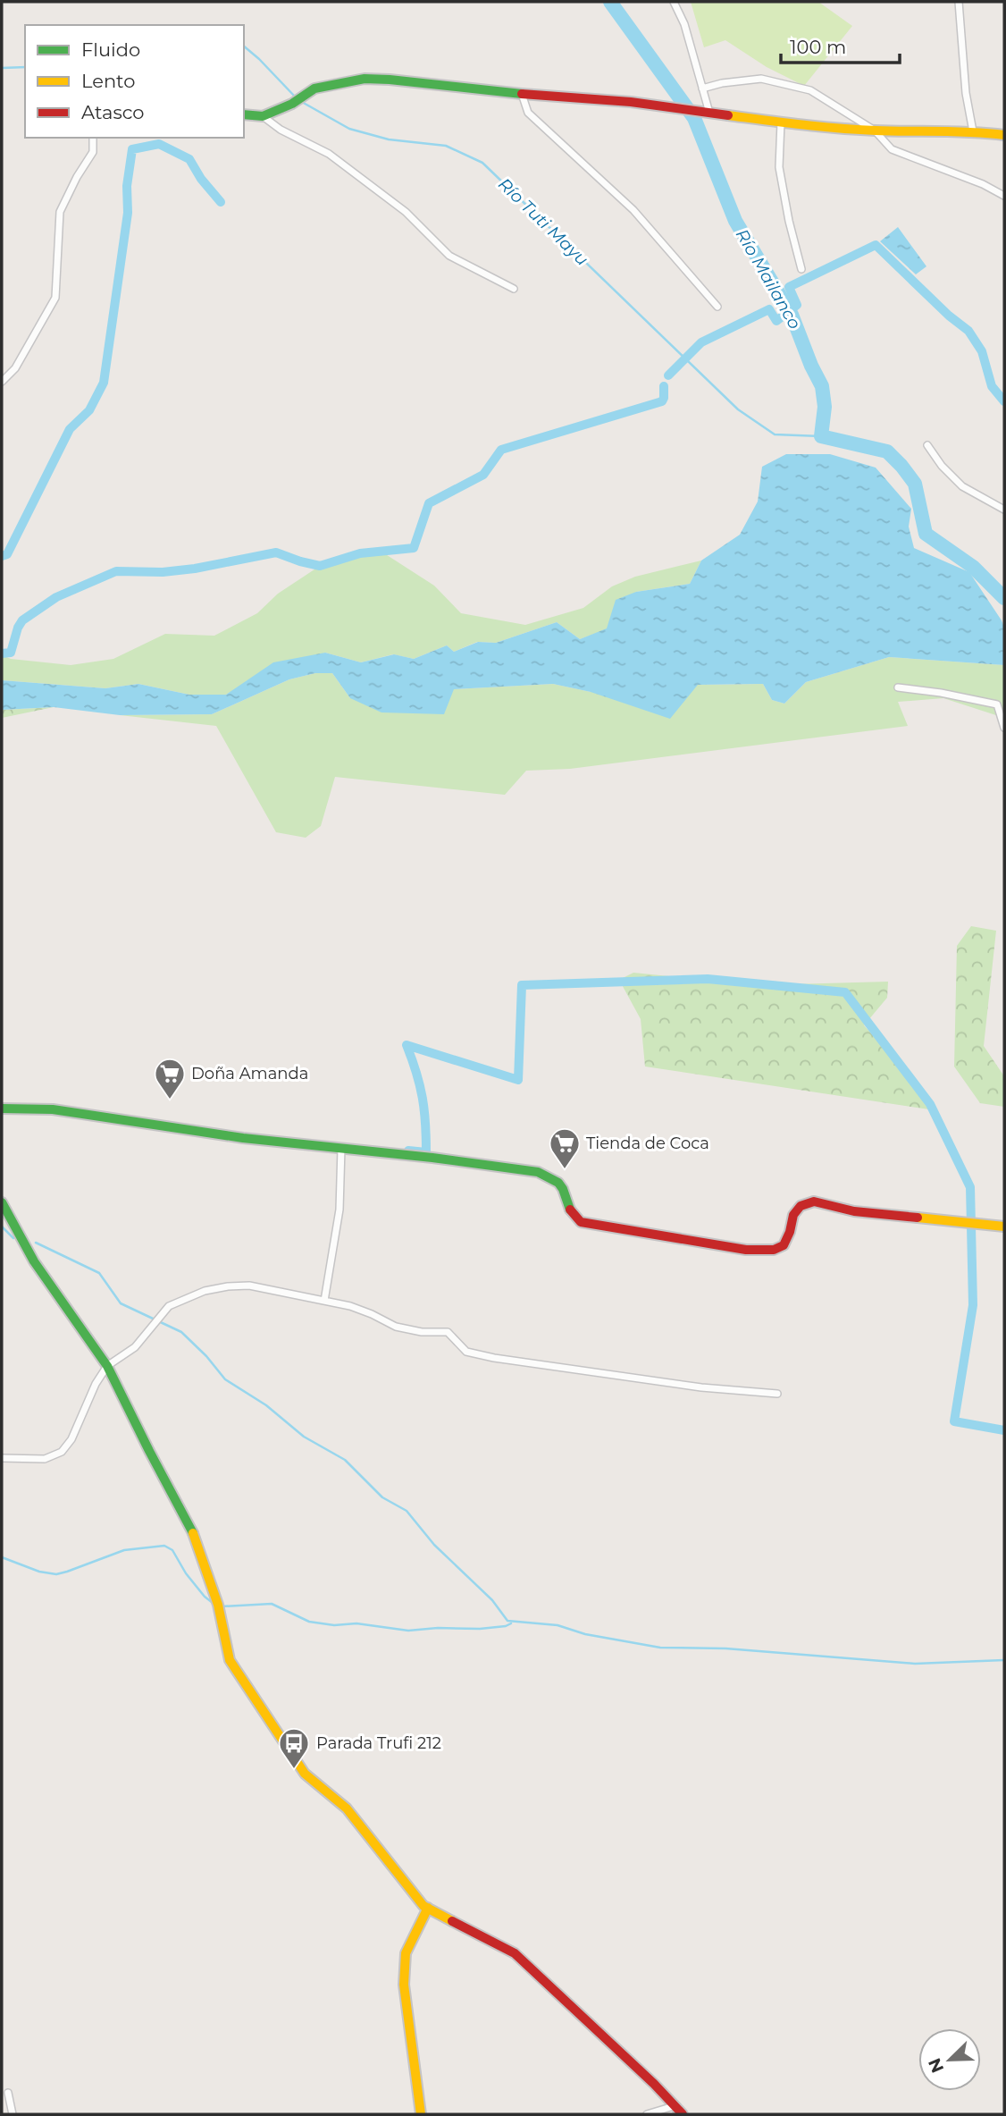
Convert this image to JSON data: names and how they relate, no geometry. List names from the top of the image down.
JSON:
{
  "water": ["Río Tuti Mayu", "Río Mailanco"],
  "places": {
    "supermarket": ["Doña Amanda", "Tienda de Coca"],
    "bus stop": ["Parada Trufi 212"]
  },
  "legend": ["Fluido", "Lento", "Atasco"],
  "scale_bar": "100 m",
  "north": "bottom left"
}
